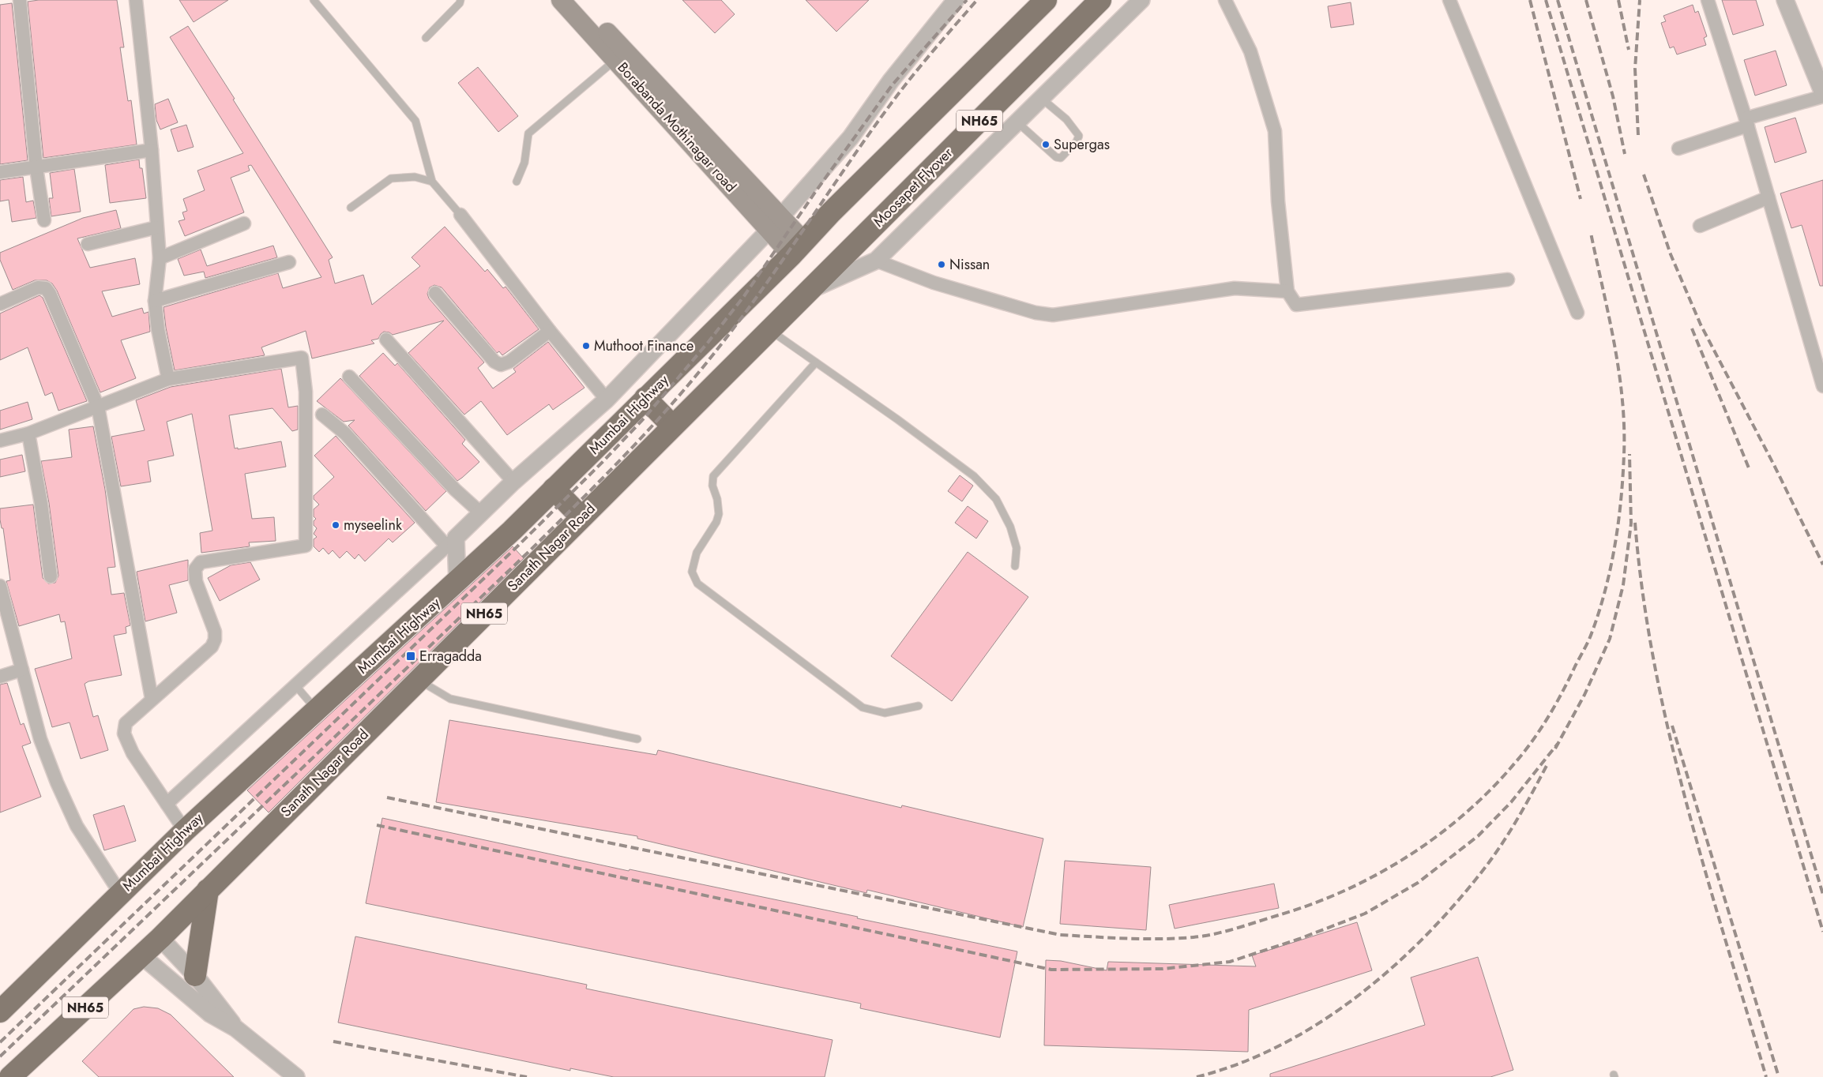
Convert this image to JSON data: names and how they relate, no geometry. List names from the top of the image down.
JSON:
{
  "streets": {
    "highway": [
      "NH65",
      "Moosapet Flyover",
      "Mumbai Highway",
      "Sanath Nagar Road"
    ],
    "main road": ["Borabanda Mothinagar road"]
  },
  "crossings": [
    ["NH65", "Borabanda Mothinagar road"],
    ["NH65", "Mumbai Highway"],
    ["NH65", "Sanath Nagar Road"],
    ["Borabanda Mothinagar road", "Mumbai Highway"],
    ["Moosapet Flyover", "Sanath Nagar Road"]
  ],
  "places": {
    "other": [
      "Supergas",
      "Nissan",
      "Muthoot Finance",
      "myseelink"
    ],
    "transit": ["Erragadda"]
  }
}
